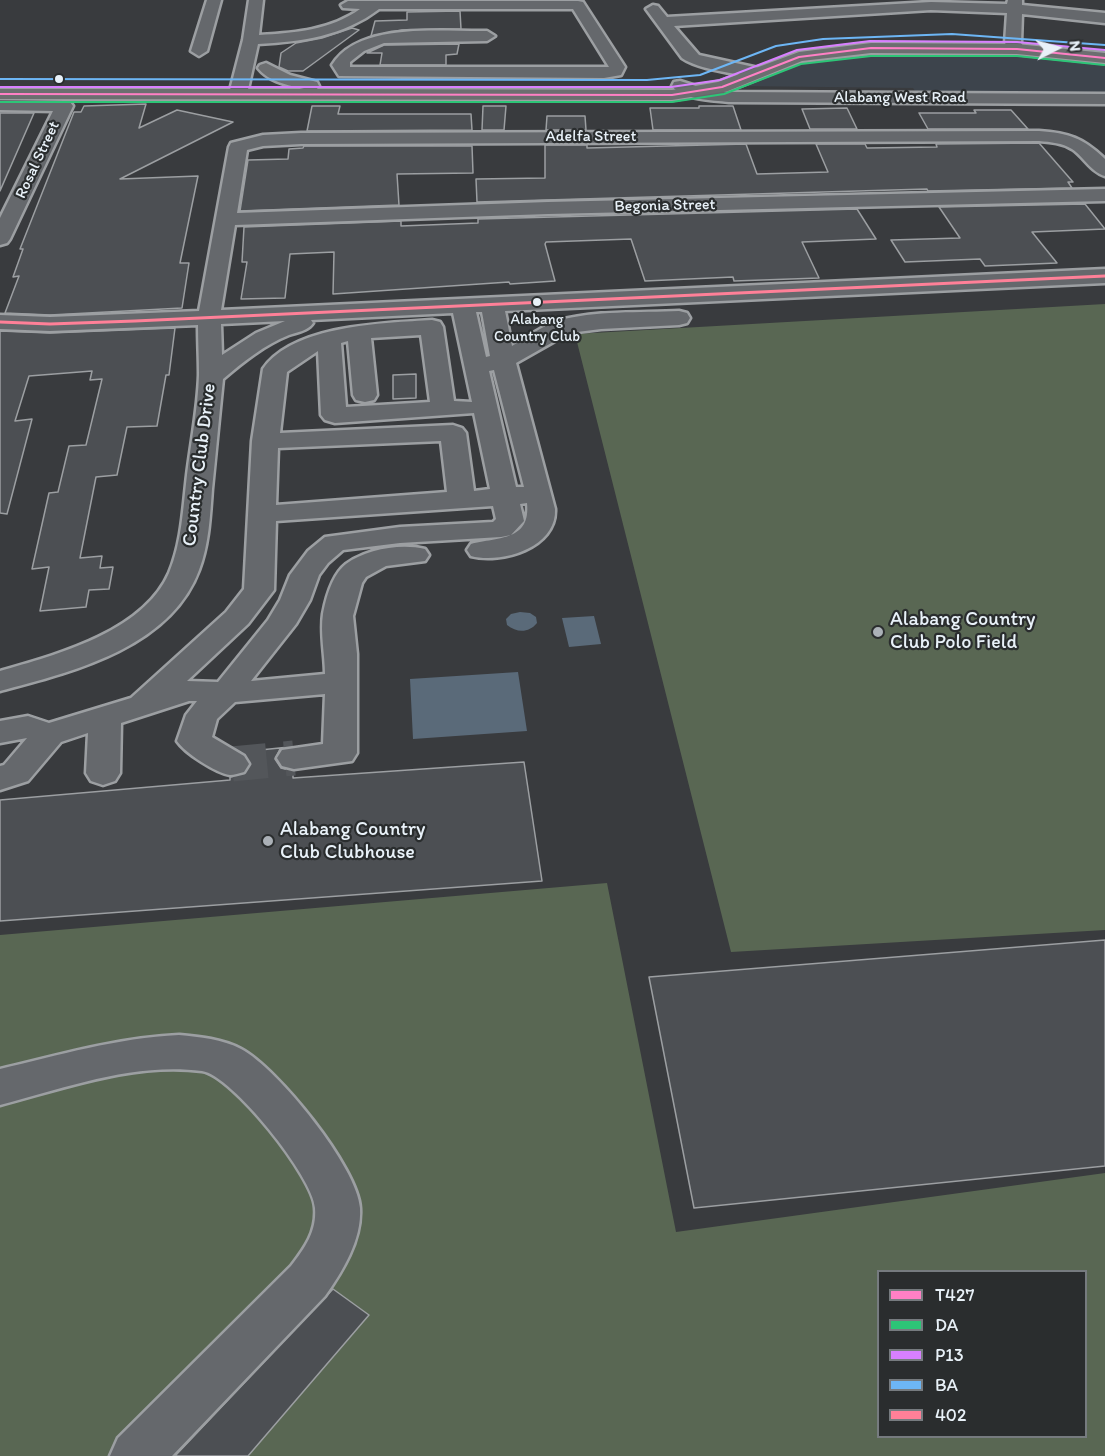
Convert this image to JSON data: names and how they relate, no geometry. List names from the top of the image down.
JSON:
{
  "streets": {
    "street": [
      "Alabang West Road",
      "Adelfa Street",
      "Rosal Street",
      "Begonia Street",
      "Country Club Drive"
    ]
  },
  "crossings": [
    ["Adelfa Street", "Begonia Street"],
    ["Adelfa Street", "Country Club Drive"]
  ],
  "places": ["Alabang Country Club", "Alabang Country Club Polo Field", "Alabang Country Club Clubhouse"],
  "lines": [
    "transit line BA",
    "transit line P13",
    "transit line T427",
    "transit line DA",
    "transit line 402"
  ],
  "legend": [
    "T427",
    "DA",
    "P13",
    "BA",
    "402"
  ],
  "north": "right"
}
